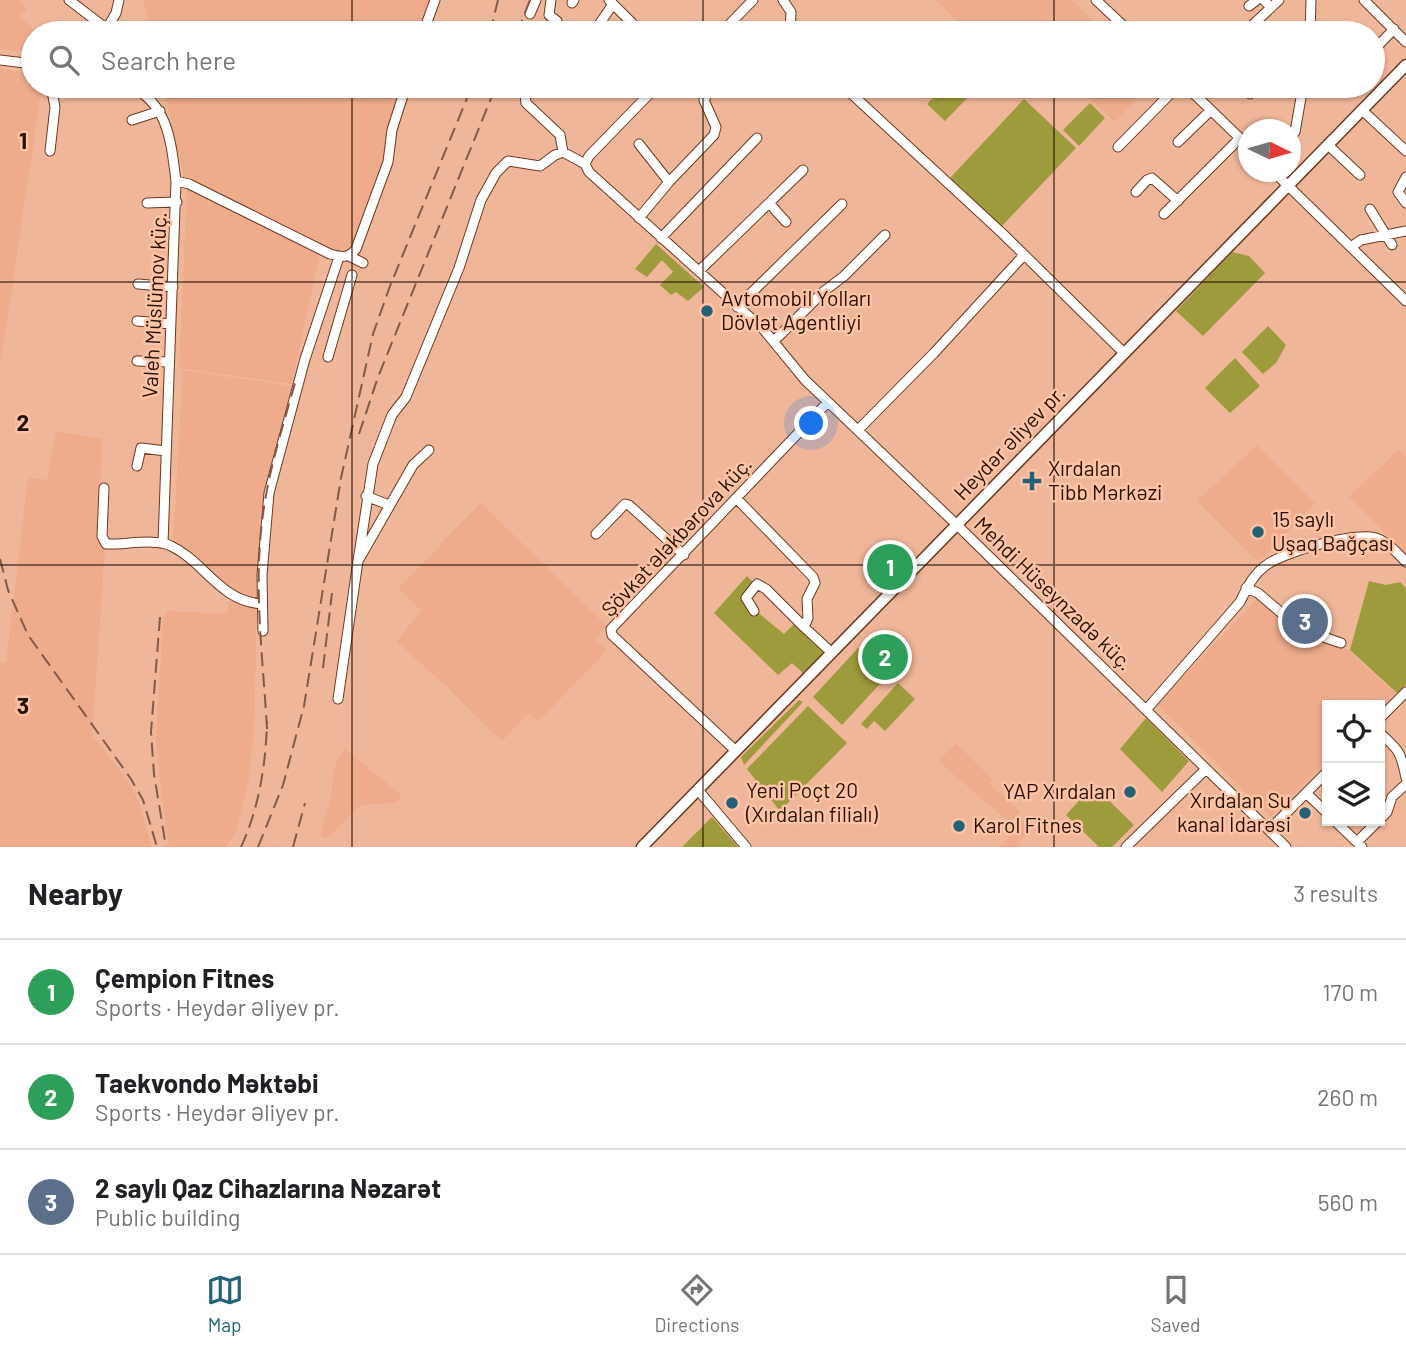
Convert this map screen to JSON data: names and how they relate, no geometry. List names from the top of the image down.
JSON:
{
  "streets": {
    "main road": ["Heydər Əliyev pr."],
    "street": ["Valeh Müslümov küç.", "Şövkət Ələkbərova küç.", "Mehdi Hüseynzadə küç."]
  },
  "crossings": [
    ["Heydər Əliyev pr.", "Şövkət Ələkbərova küç."],
    ["Heydər Əliyev pr.", "Mehdi Hüseynzadə küç."],
    ["Şövkət Ələkbərova küç.", "Mehdi Hüseynzadə küç."]
  ],
  "places": {
    "other": [
      "Avtomobil Yolları Dövlət Agentliyi",
      "15 saylı Uşaq Bağçası",
      "YAP Xırdalan",
      "Yeni Poçt 20 (Xırdalan filialı)",
      "Xırdalan Su kanal İdarəsi",
      "Karol Fitnes"
    ],
    "health": ["Xırdalan Tibb Mərkəzi"]
  },
  "north": "right",
  "page": {
    "search": "Search here",
    "pins": ["1", "3", "2"],
    "heading": ["Nearby", "3 results"],
    "list": [
      {
        "mark": "1",
        "name": "Çempion Fitnes",
        "note": "Sports · Heydər Əliyev pr.",
        "value": "170 m"
      },
      {
        "mark": "2",
        "name": "Taekvondo Məktəbi",
        "note": "Sports · Heydər Əliyev pr.",
        "value": "260 m"
      },
      {
        "mark": "3",
        "name": "2 saylı Qaz Cihazlarına Nəzarət",
        "note": "Public building",
        "value": "560 m"
      }
    ],
    "nav": ["Map", "Directions", "Saved"]
  },
  "grid": {
    "rows": ["1", "2", "3"]
  }
}
